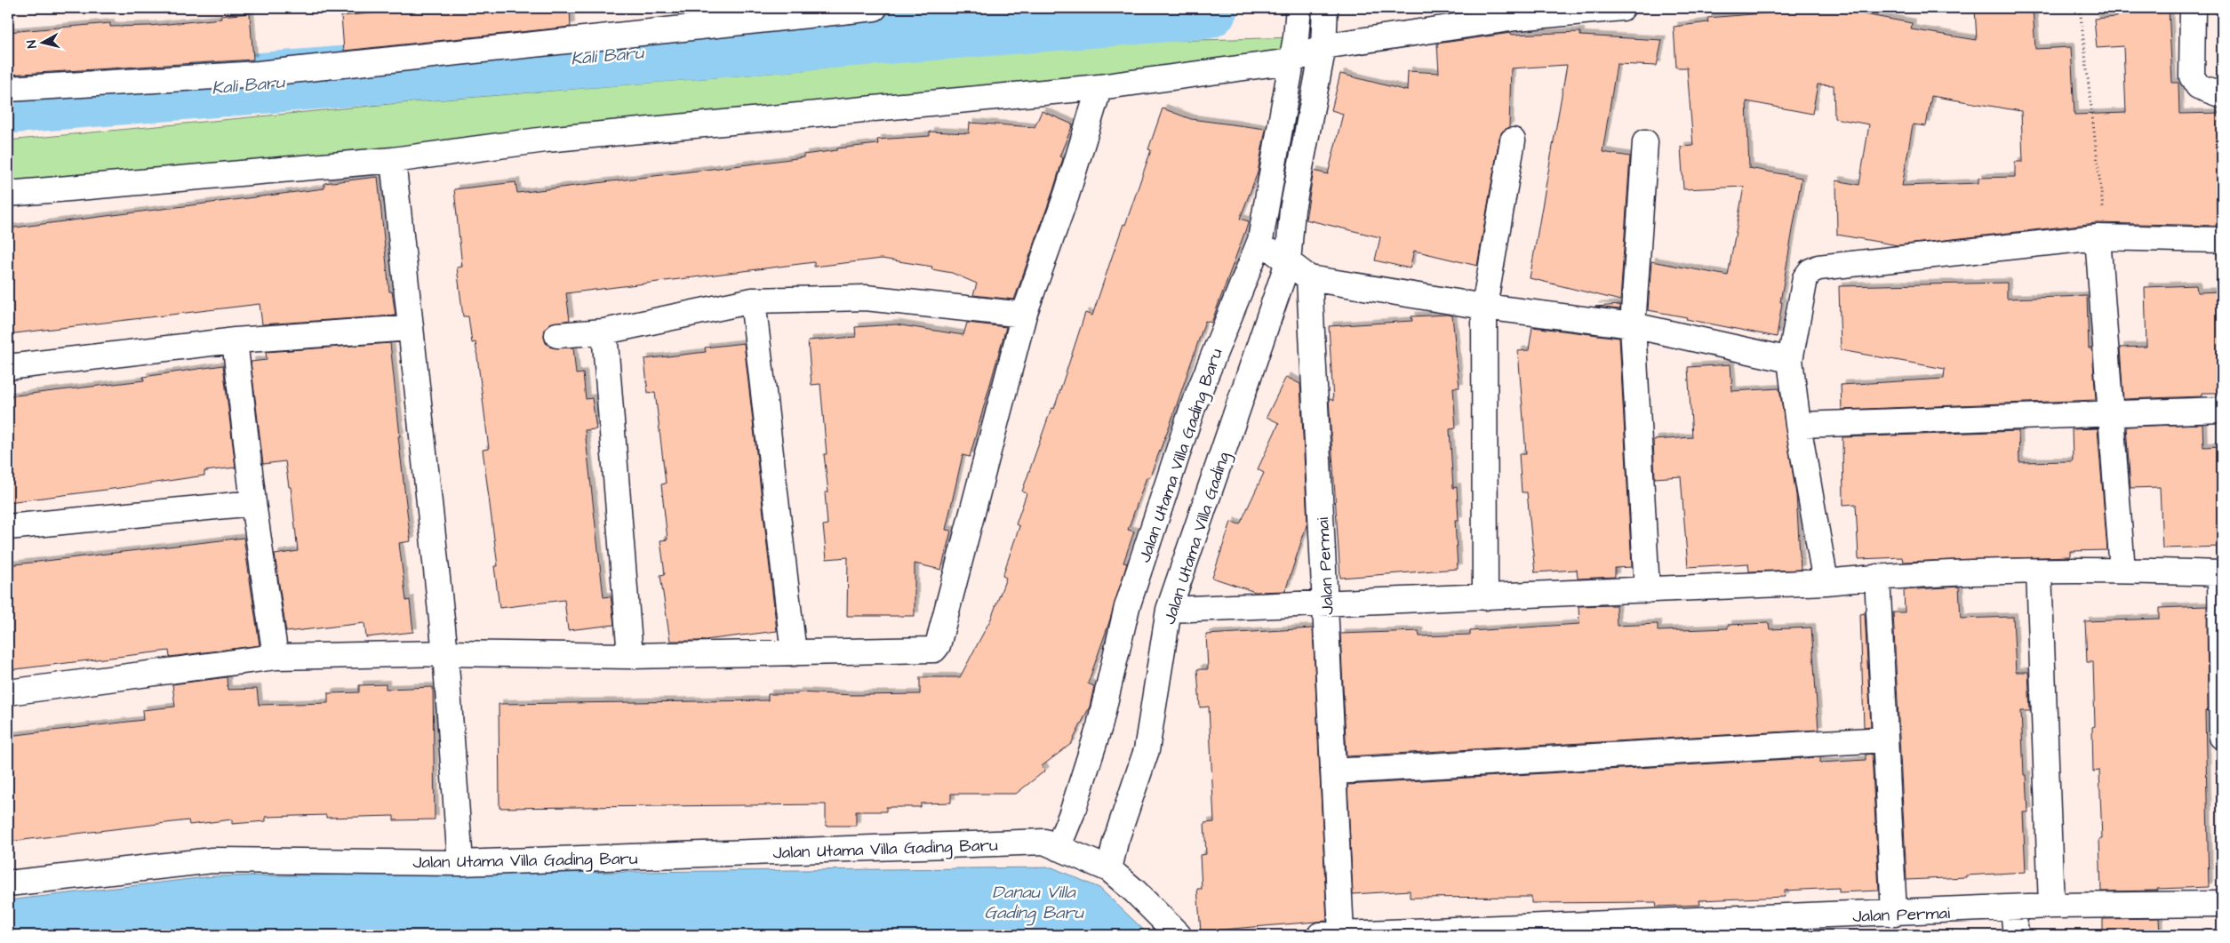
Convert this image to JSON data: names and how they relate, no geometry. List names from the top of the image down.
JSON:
{
  "streets": {
    "street": ["Jalan Utama Villa Gading Baru", "Jalan Utama Villa Gading", "Jalan Permai"]
  },
  "water": ["Kali Baru", "Danau Villa Gading Baru"],
  "north": "left"
}
